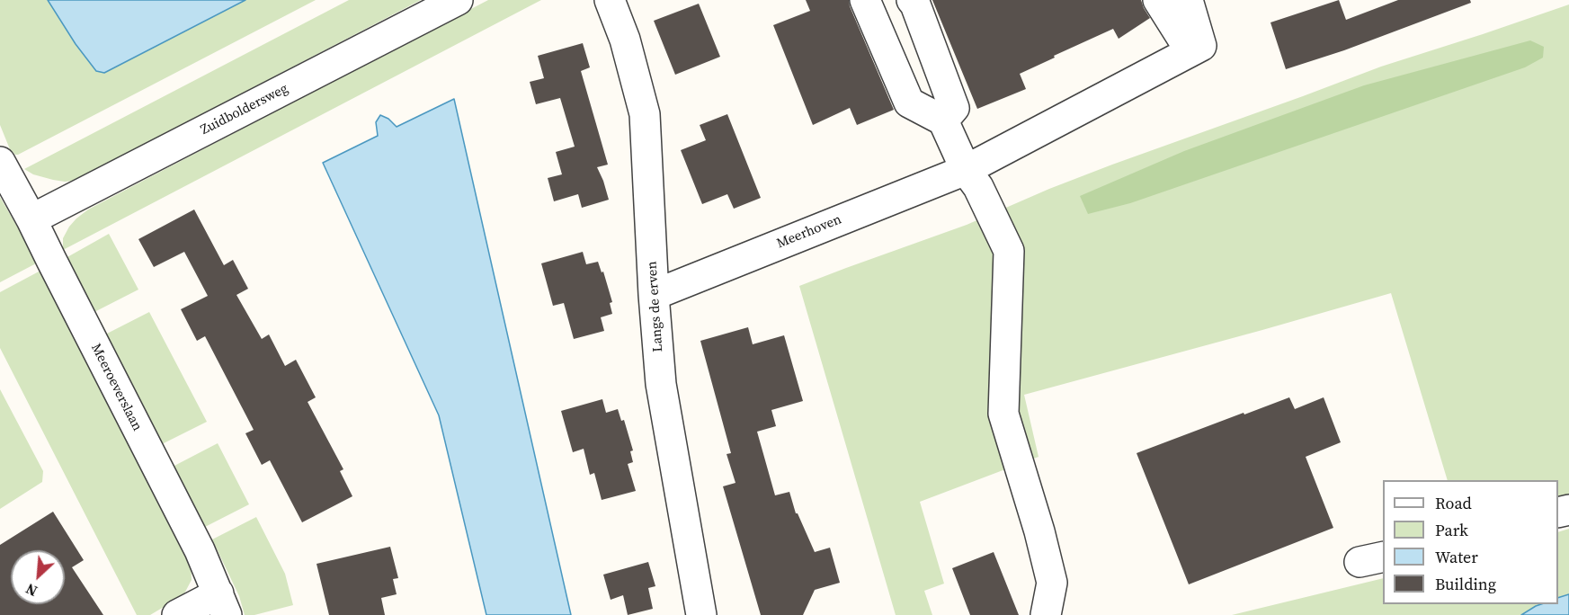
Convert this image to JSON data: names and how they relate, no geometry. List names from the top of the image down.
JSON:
{
  "streets": {
    "street": [
      "Zuidboldersweg",
      "Meerhoven",
      "Langs de erven",
      "Meeroeverslaan"
    ]
  },
  "crossings": [
    ["Zuidboldersweg", "Meeroeverslaan"],
    ["Meerhoven", "Langs de erven"]
  ],
  "legend": [
    "Road",
    "Park",
    "Water",
    "Building"
  ],
  "north": "bottom left"
}
